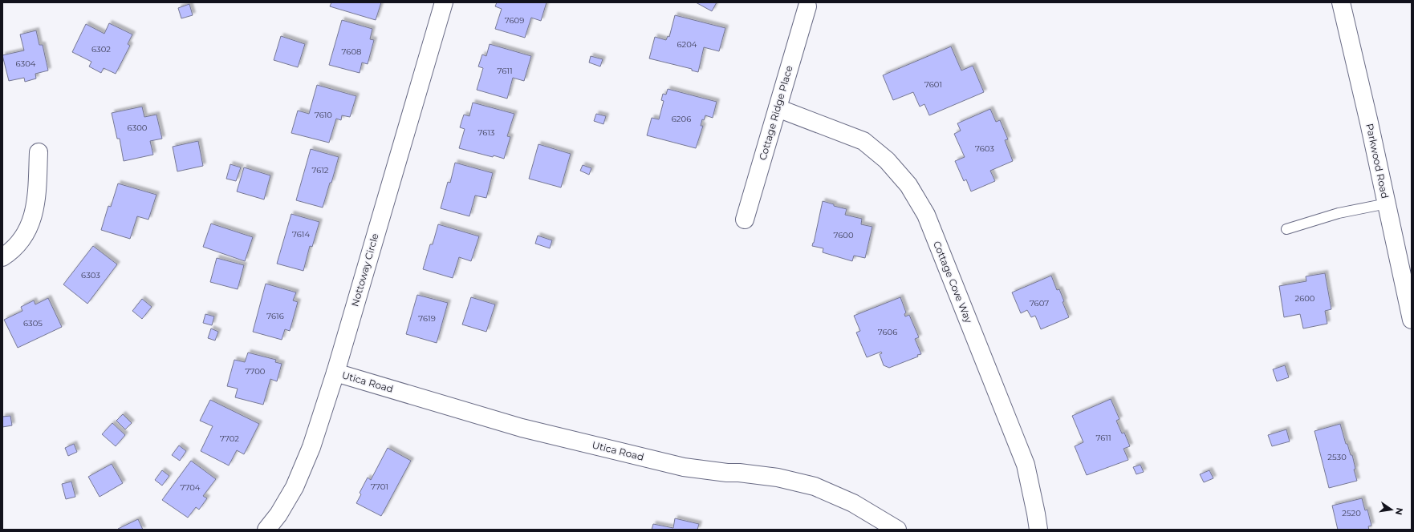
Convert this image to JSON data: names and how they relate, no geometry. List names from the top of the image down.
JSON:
{
  "streets": {
    "street": [
      "Cottage Ridge Place",
      "Parkwood Road",
      "Nottoway Circle",
      "Cottage Cove Way",
      "Utica Road"
    ]
  },
  "crossings": [
    ["Cottage Ridge Place", "Cottage Cove Way"],
    ["Nottoway Circle", "Utica Road"]
  ],
  "house_numbers": [
    "7609",
    "6204",
    "6302",
    "7608",
    "6304",
    "7611",
    "7601",
    "7610",
    "6206",
    "6300",
    "7613",
    "7603",
    "7612",
    "7614",
    "7600",
    "6303",
    "2600",
    "7607",
    "7616",
    "7619",
    "6305",
    "7606",
    "7700",
    "7611",
    "7702",
    "2530",
    "7701",
    "7704",
    "2520"
  ],
  "north": "right"
}
